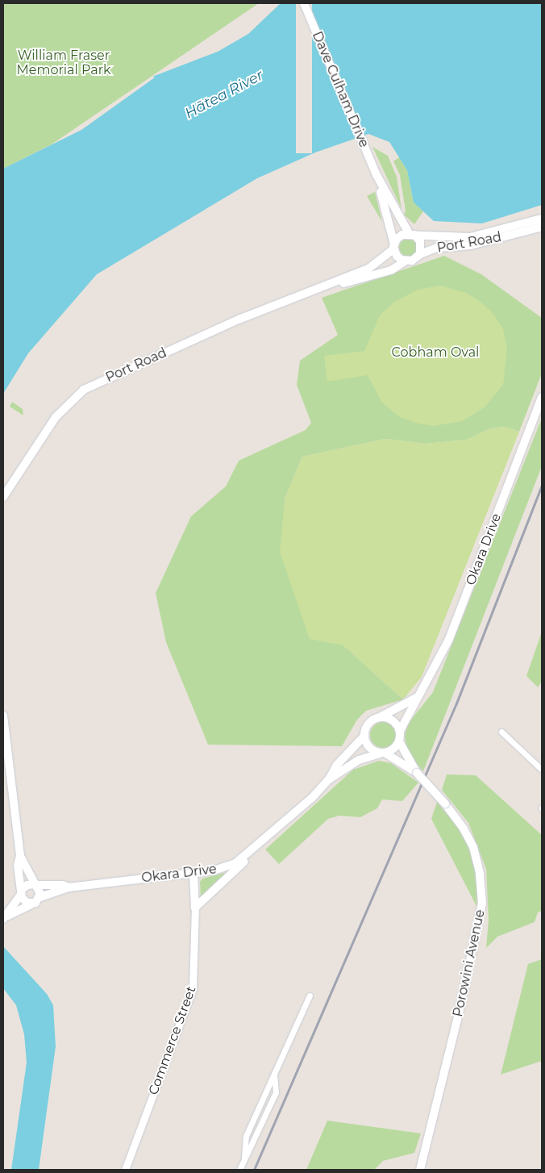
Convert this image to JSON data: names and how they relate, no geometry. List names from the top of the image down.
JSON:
{
  "streets": {
    "main road": [
      "Dave Culham Drive",
      "Port Road",
      "Okara Drive",
      "Porowini Avenue",
      "Commerce Street"
    ]
  },
  "crossings": [
    ["Dave Culham Drive", "Port Road"],
    ["Okara Drive", "Porowini Avenue"],
    ["Okara Drive", "Commerce Street"]
  ],
  "water": ["Hātea River"],
  "parks": ["William Fraser Memorial Park", "Cobham Oval"]
}
